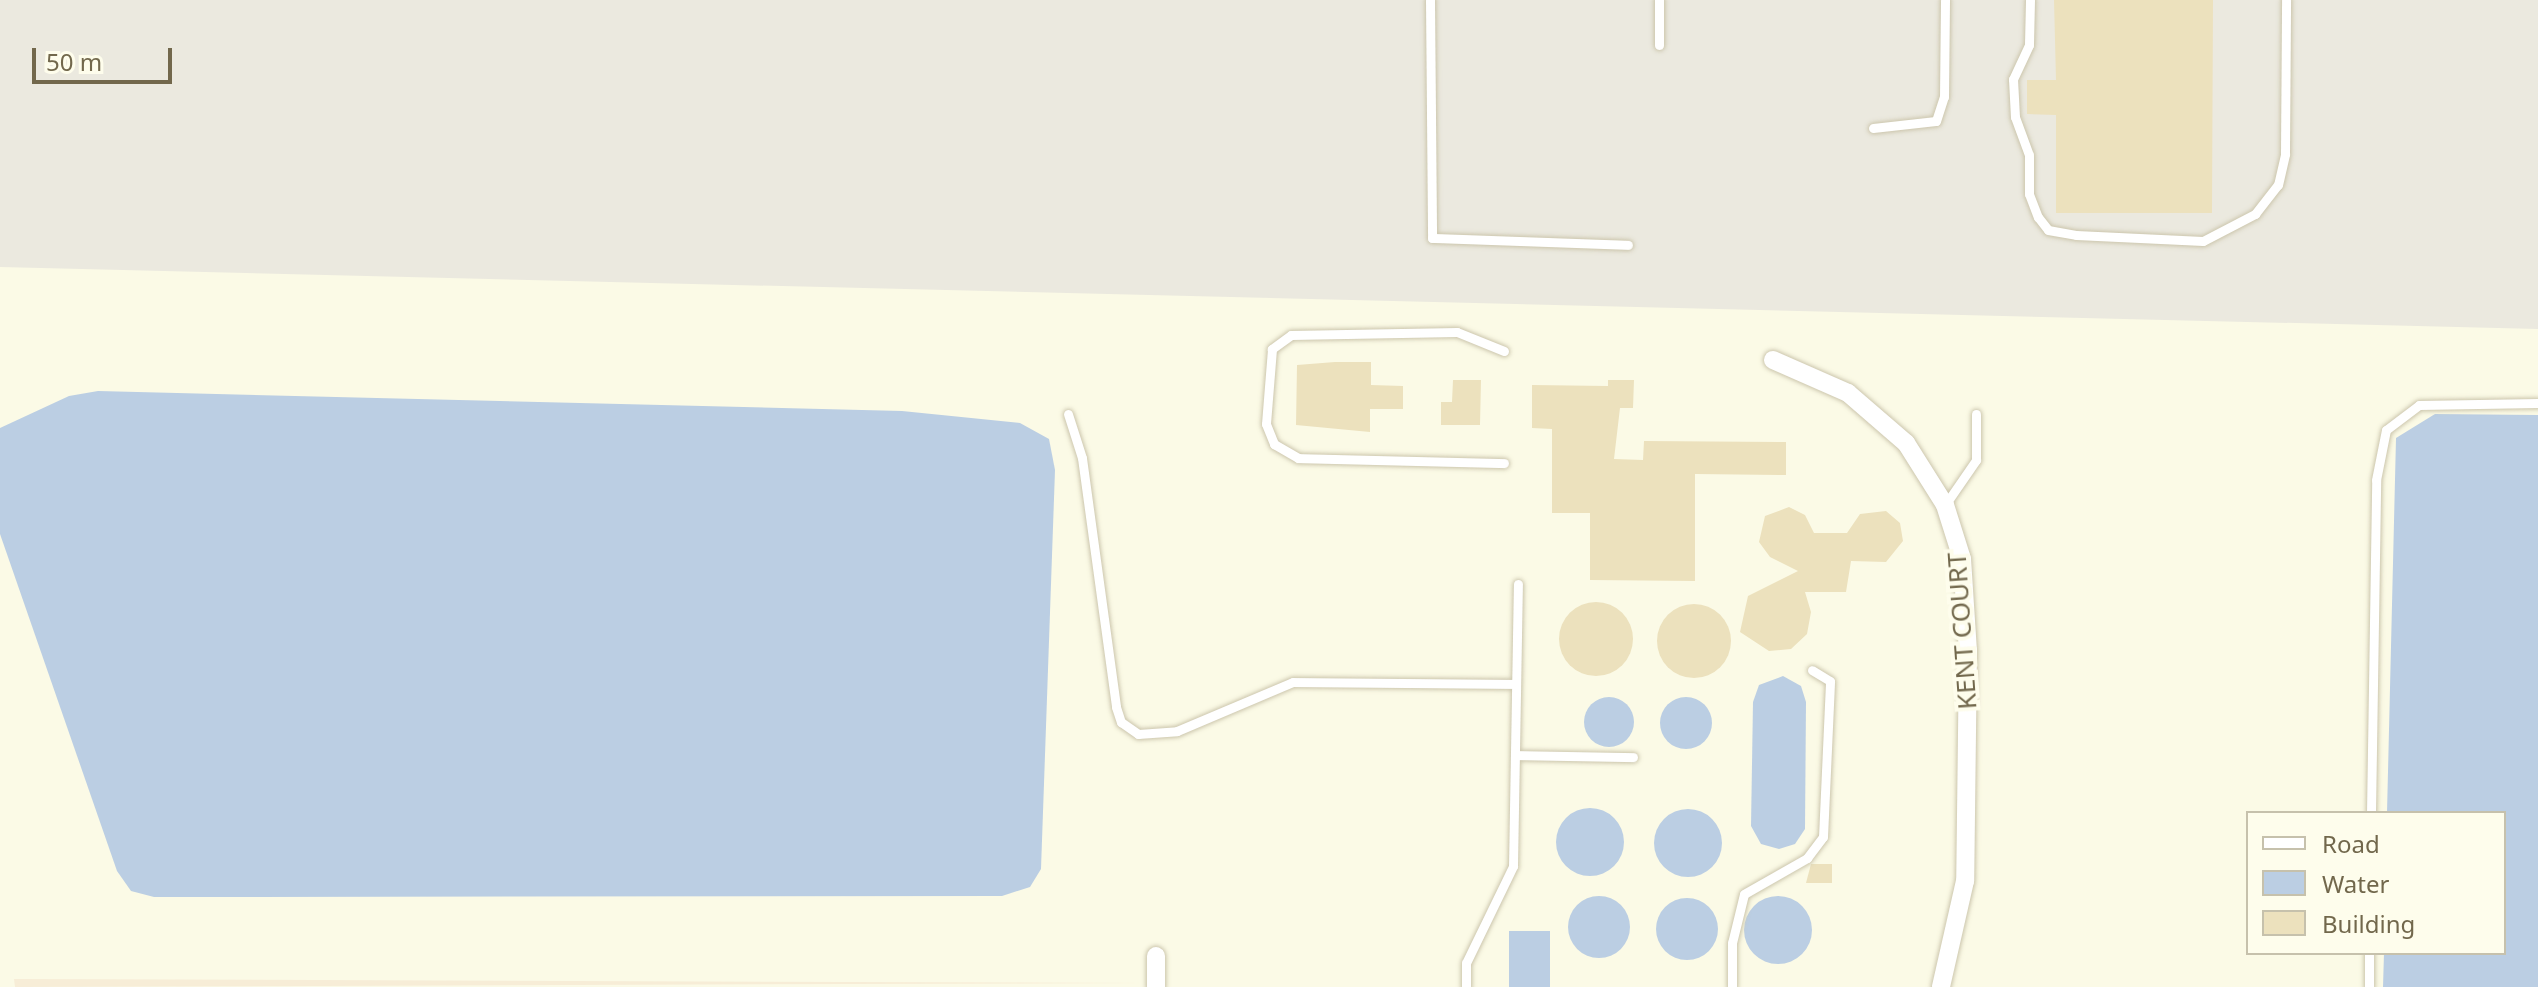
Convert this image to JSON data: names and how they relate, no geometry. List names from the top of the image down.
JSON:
{
  "streets": {
    "street": ["KENT COURT"]
  },
  "legend": ["Road", "Water", "Building"],
  "scale_bar": "50 m"
}
